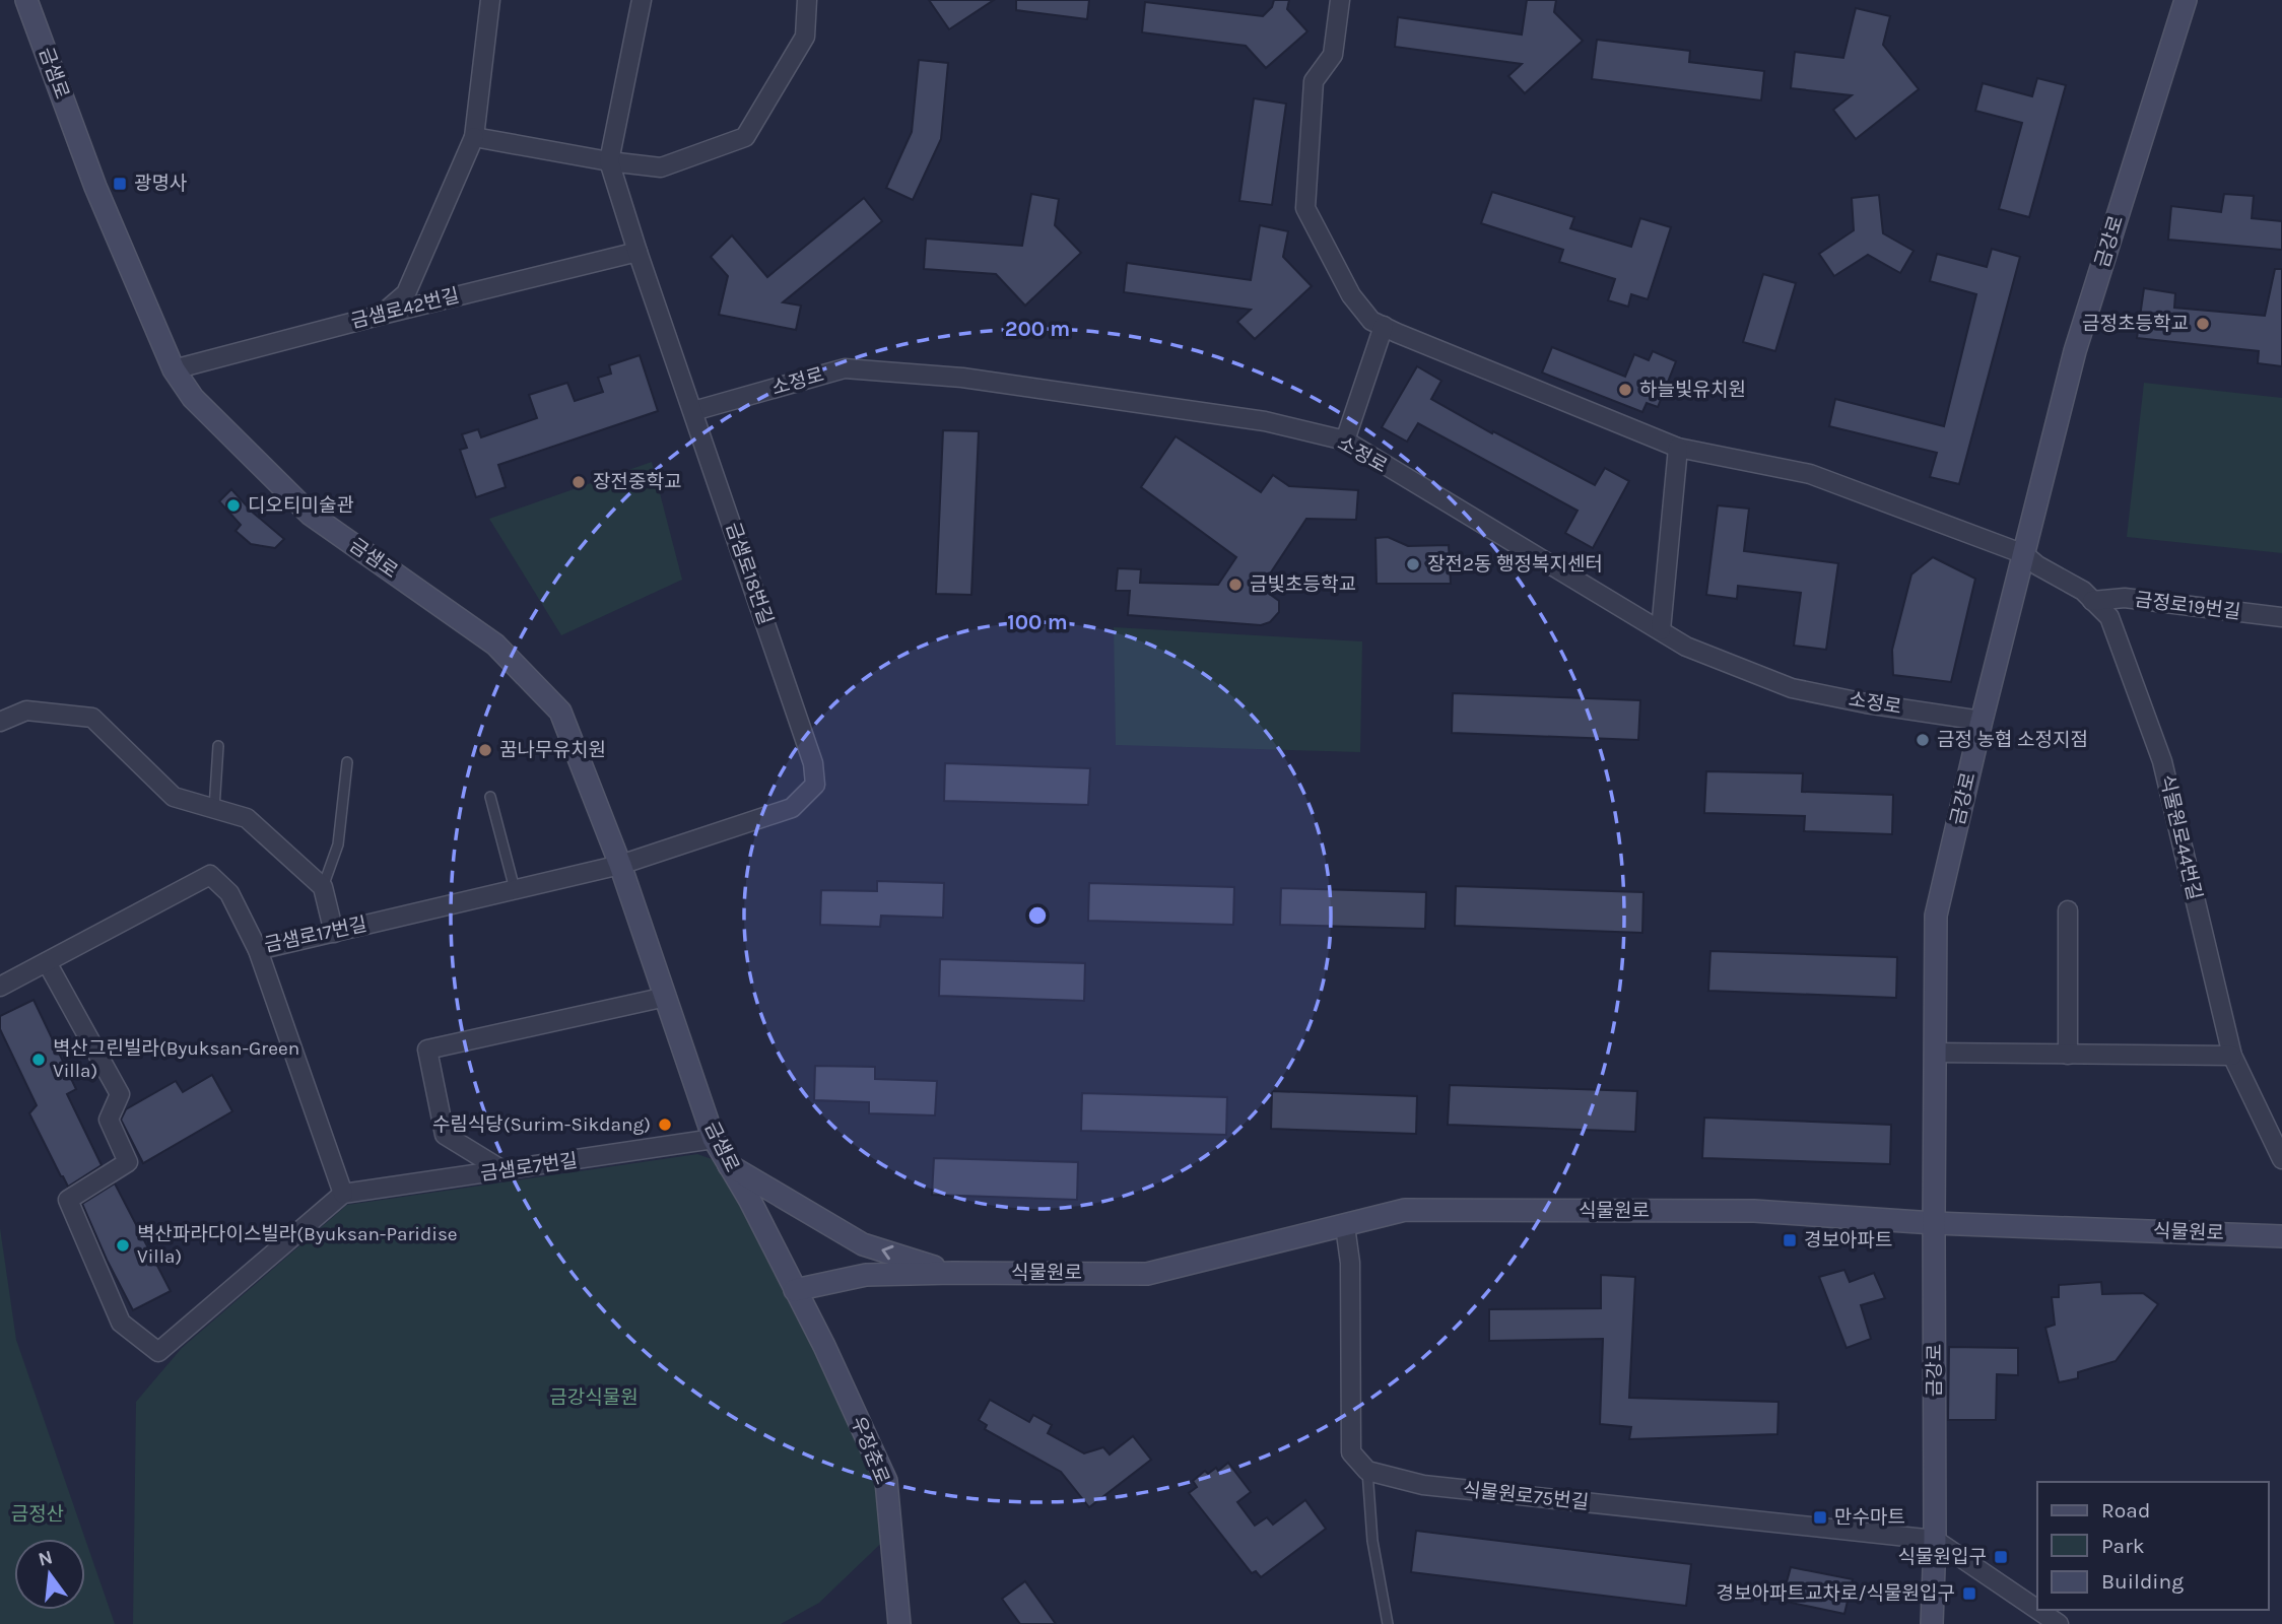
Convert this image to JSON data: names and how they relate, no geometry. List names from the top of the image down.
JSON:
{
  "streets": {
    "main road": [
      "금샘로",
      "금강로",
      "식물원로",
      "우장춘로"
    ],
    "street": [
      "금샘로42번길",
      "소정로",
      "금샘로18번길",
      "금정로19번길",
      "식물원로44번길",
      "금샘로17번길",
      "금샘로7번길",
      "식물원로75번길"
    ]
  },
  "crossings": [
    ["금샘로", "금샘로42번길"],
    ["금샘로", "금샘로18번길"],
    ["금샘로", "금샘로17번길"],
    ["금샘로", "금샘로7번길"],
    ["금샘로", "식물원로"],
    ["금샘로", "우장춘로"],
    ["금강로", "소정로"],
    ["금강로", "식물원로44번길"],
    ["금강로", "식물원로"],
    ["금강로", "식물원로75번길"],
    ["금샘로42번길", "금샘로18번길"],
    ["소정로", "금샘로18번길"],
    ["금샘로18번길", "금샘로17번길"],
    ["금정로19번길", "식물원로44번길"],
    ["식물원로", "우장춘로"]
  ],
  "parks": ["금강식물원", "금정산"],
  "places": {
    "transit": [
      "광명사",
      "경보아파트",
      "만수마트",
      "식물원입구",
      "경보아파트교차로/식물원입구"
    ],
    "other": [
      "금정초등학교",
      "하늘빛유치원",
      "장전중학교",
      "디오티미술관",
      "장전2동 행정복지센터",
      "금빛초등학교",
      "금정 농협 소정지점",
      "꿈나무유치원",
      "벽산그린빌라(Byuksan-Green Villa)",
      "수림식당(Surim-Sikdang)",
      "벽산파라다이스빌라(Byuksan-Paridise Villa)"
    ]
  },
  "legend": ["Road", "Park", "Building"],
  "north": "top",
  "rings": ["200 m", "100 m"]
}
